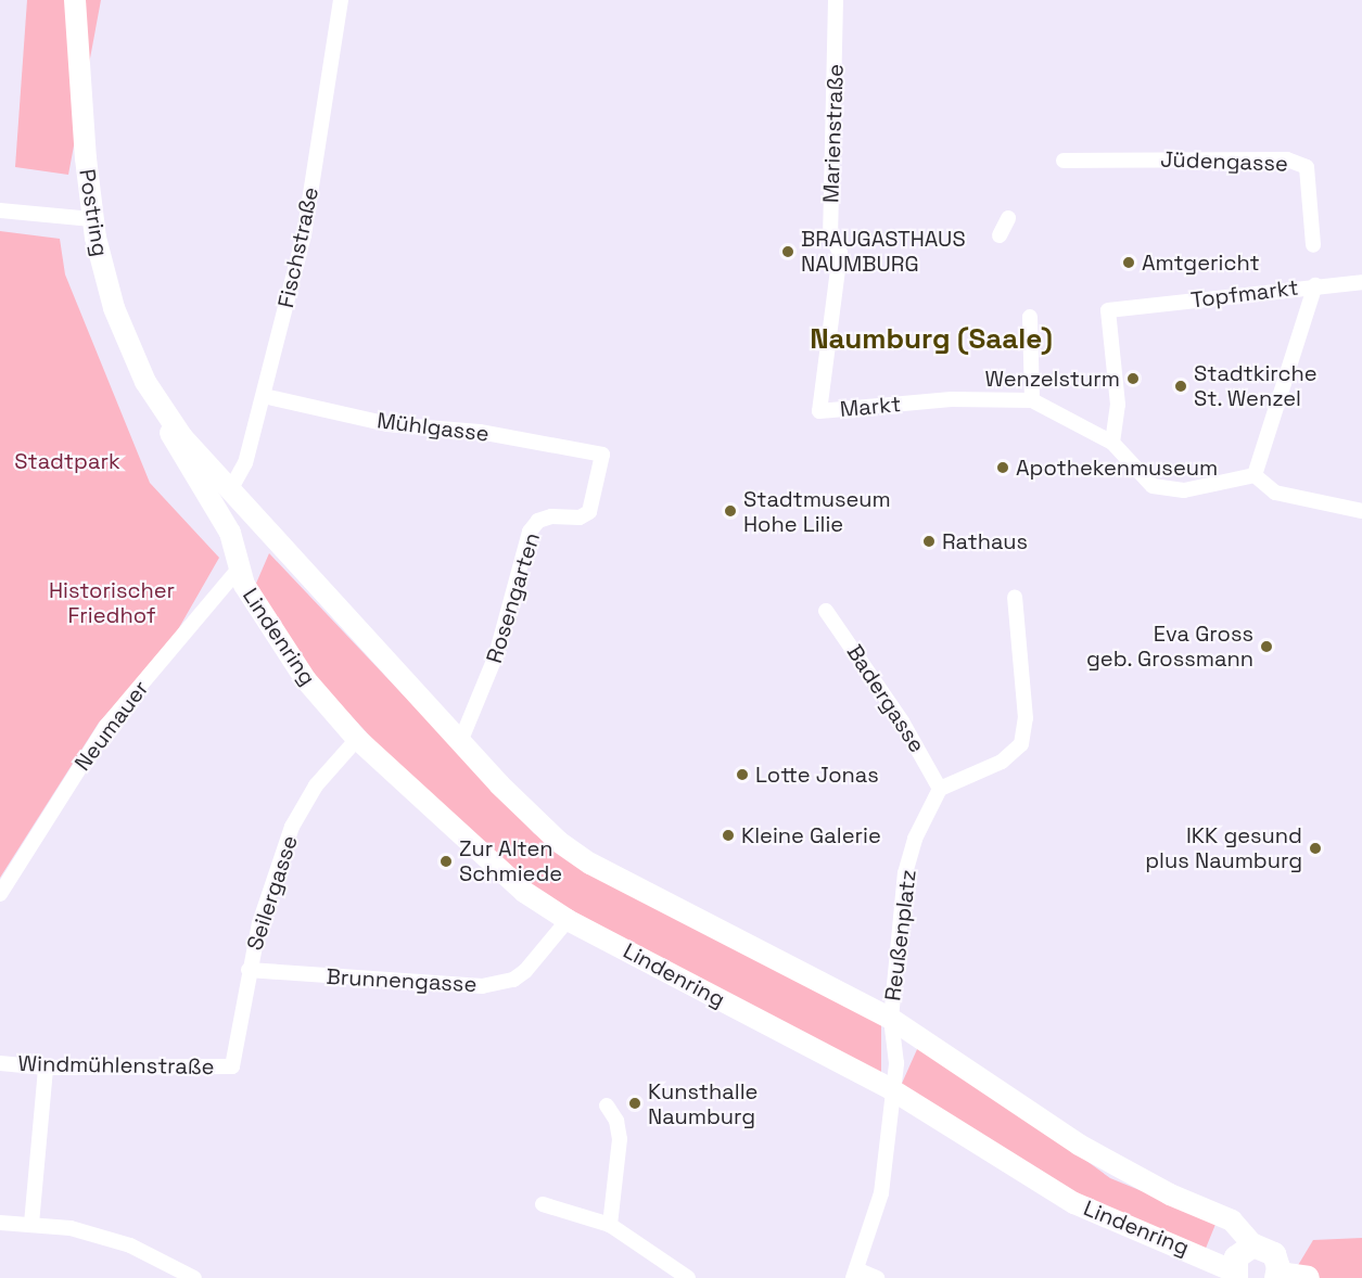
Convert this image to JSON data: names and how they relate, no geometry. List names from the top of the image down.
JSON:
{
  "streets": {
    "main road": ["Postring", "Lindenring"],
    "street": [
      "Marienstraße",
      "Jüdengasse",
      "Fischstraße",
      "Topfmarkt",
      "Markt",
      "Mühlgasse",
      "Rosengarten",
      "Badergasse",
      "Neumauer",
      "Seilergasse",
      "Reußenplatz",
      "Brunnengasse",
      "Windmühlenstraße"
    ]
  },
  "crossings": [
    ["Marienstraße", "Markt"],
    ["Postring", "Lindenring"],
    ["Fischstraße", "Mühlgasse"],
    ["Fischstraße", "Lindenring"],
    ["Topfmarkt", "Markt"],
    ["Mühlgasse", "Rosengarten"],
    ["Rosengarten", "Lindenring"],
    ["Lindenring", "Neumauer"],
    ["Lindenring", "Seilergasse"],
    ["Lindenring", "Reußenplatz"],
    ["Lindenring", "Brunnengasse"],
    ["Badergasse", "Reußenplatz"],
    ["Seilergasse", "Brunnengasse"],
    ["Seilergasse", "Windmühlenstraße"]
  ],
  "districts": ["Naumburg (Saale)"],
  "parks": ["Stadtpark", "Historischer Friedhof"],
  "places": [
    "BRAUGASTHAUS NAUMBURG",
    "Amtgericht",
    "Wenzelsturm",
    "Stadtkirche St. Wenzel",
    "Apothekenmuseum",
    "Stadtmuseum Hohe Lilie",
    "Rathaus",
    "Eva Gross geb. Grossmann",
    "Lotte Jonas",
    "Kleine Galerie",
    "IKK gesund plus Naumburg",
    "Zur Alten Schmiede",
    "Kunsthalle Naumburg"
  ]
}
